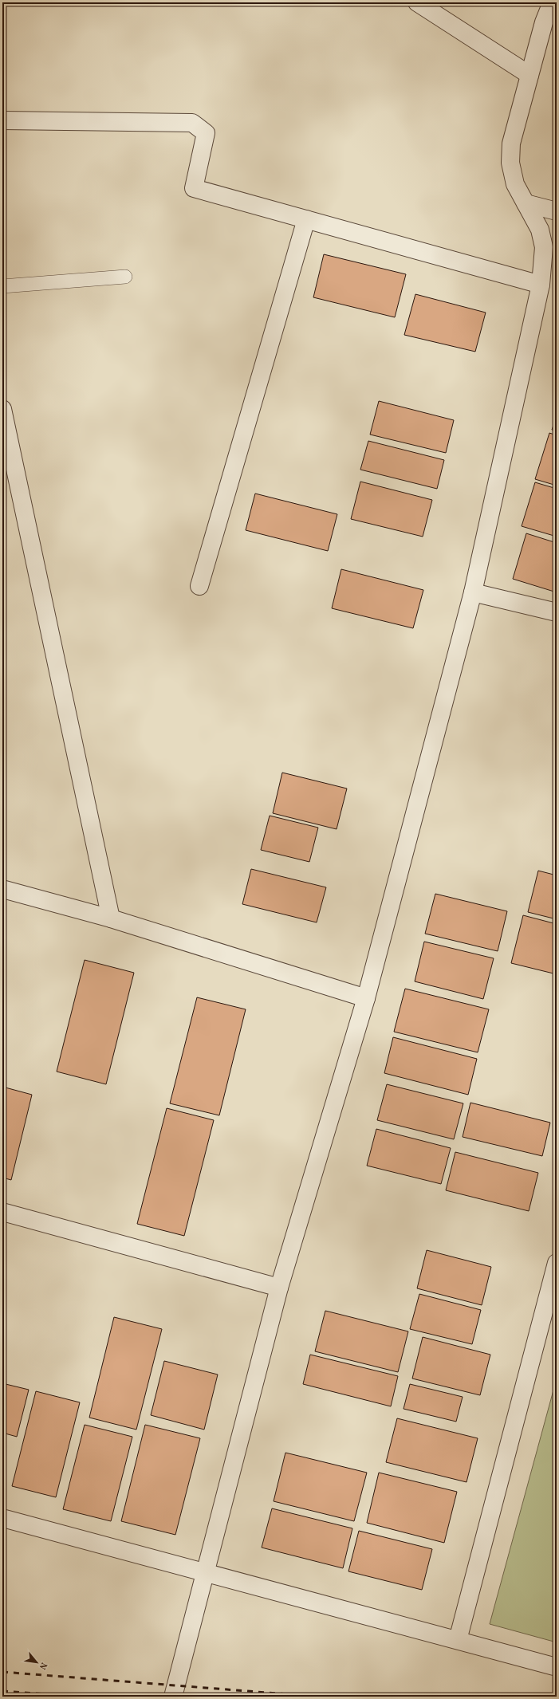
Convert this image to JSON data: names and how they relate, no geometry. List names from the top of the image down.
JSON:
{
  "north": "bottom right"
}
